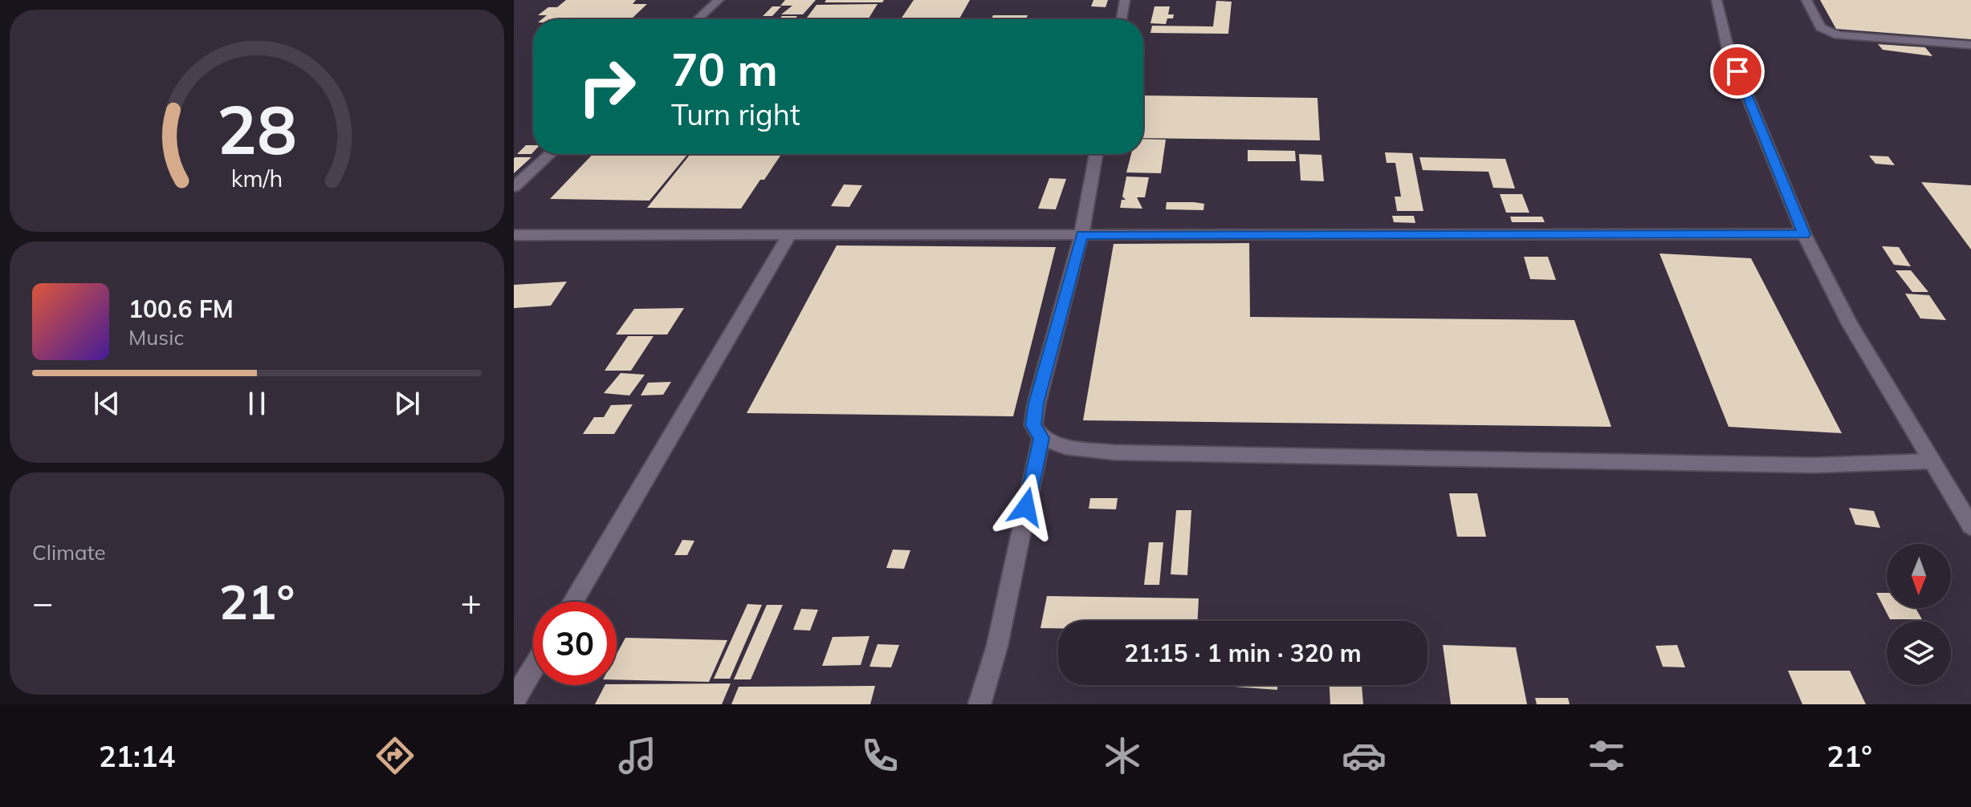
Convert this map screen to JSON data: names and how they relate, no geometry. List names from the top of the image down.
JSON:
{
  "north": "bottom",
  "page": {
    "turn": ["70 m", "Turn right"],
    "song": ["100.6 FM", "Music"],
    "tile": "Climate",
    "heat": ["−", "21°", "+"],
    "limit": "30",
    "trip": "21:15 · 1 min · 320 m",
    "tabs": ["21:14", "21°"],
    "gauge": ["28", "km/h"]
  }
}
